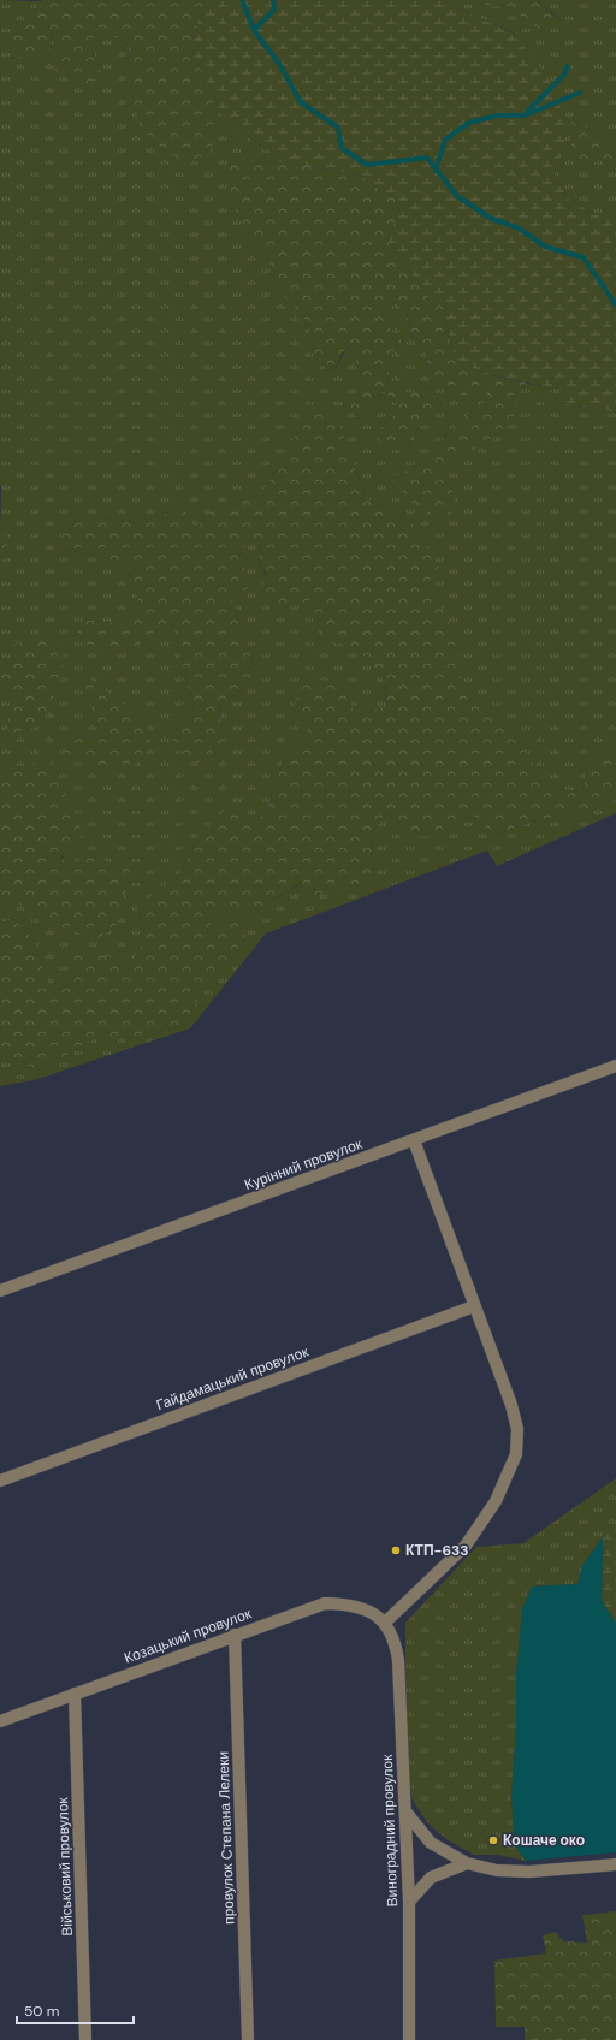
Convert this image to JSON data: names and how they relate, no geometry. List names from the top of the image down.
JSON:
{
  "streets": {
    "street": [
      "Курінний провулок",
      "Гайдамацький провулок",
      "Козацький провулок",
      "Виноградний провулок",
      "провулок Степана Лелеки",
      "Військовий провулок"
    ]
  },
  "crossings": [
    ["Козацький провулок", "Виноградний провулок"],
    ["Козацький провулок", "провулок Степана Лелеки"],
    ["Козацький провулок", "Військовий провулок"]
  ],
  "places": ["КТП-633", "Кошаче око"],
  "scale_bar": "50 m"
}
